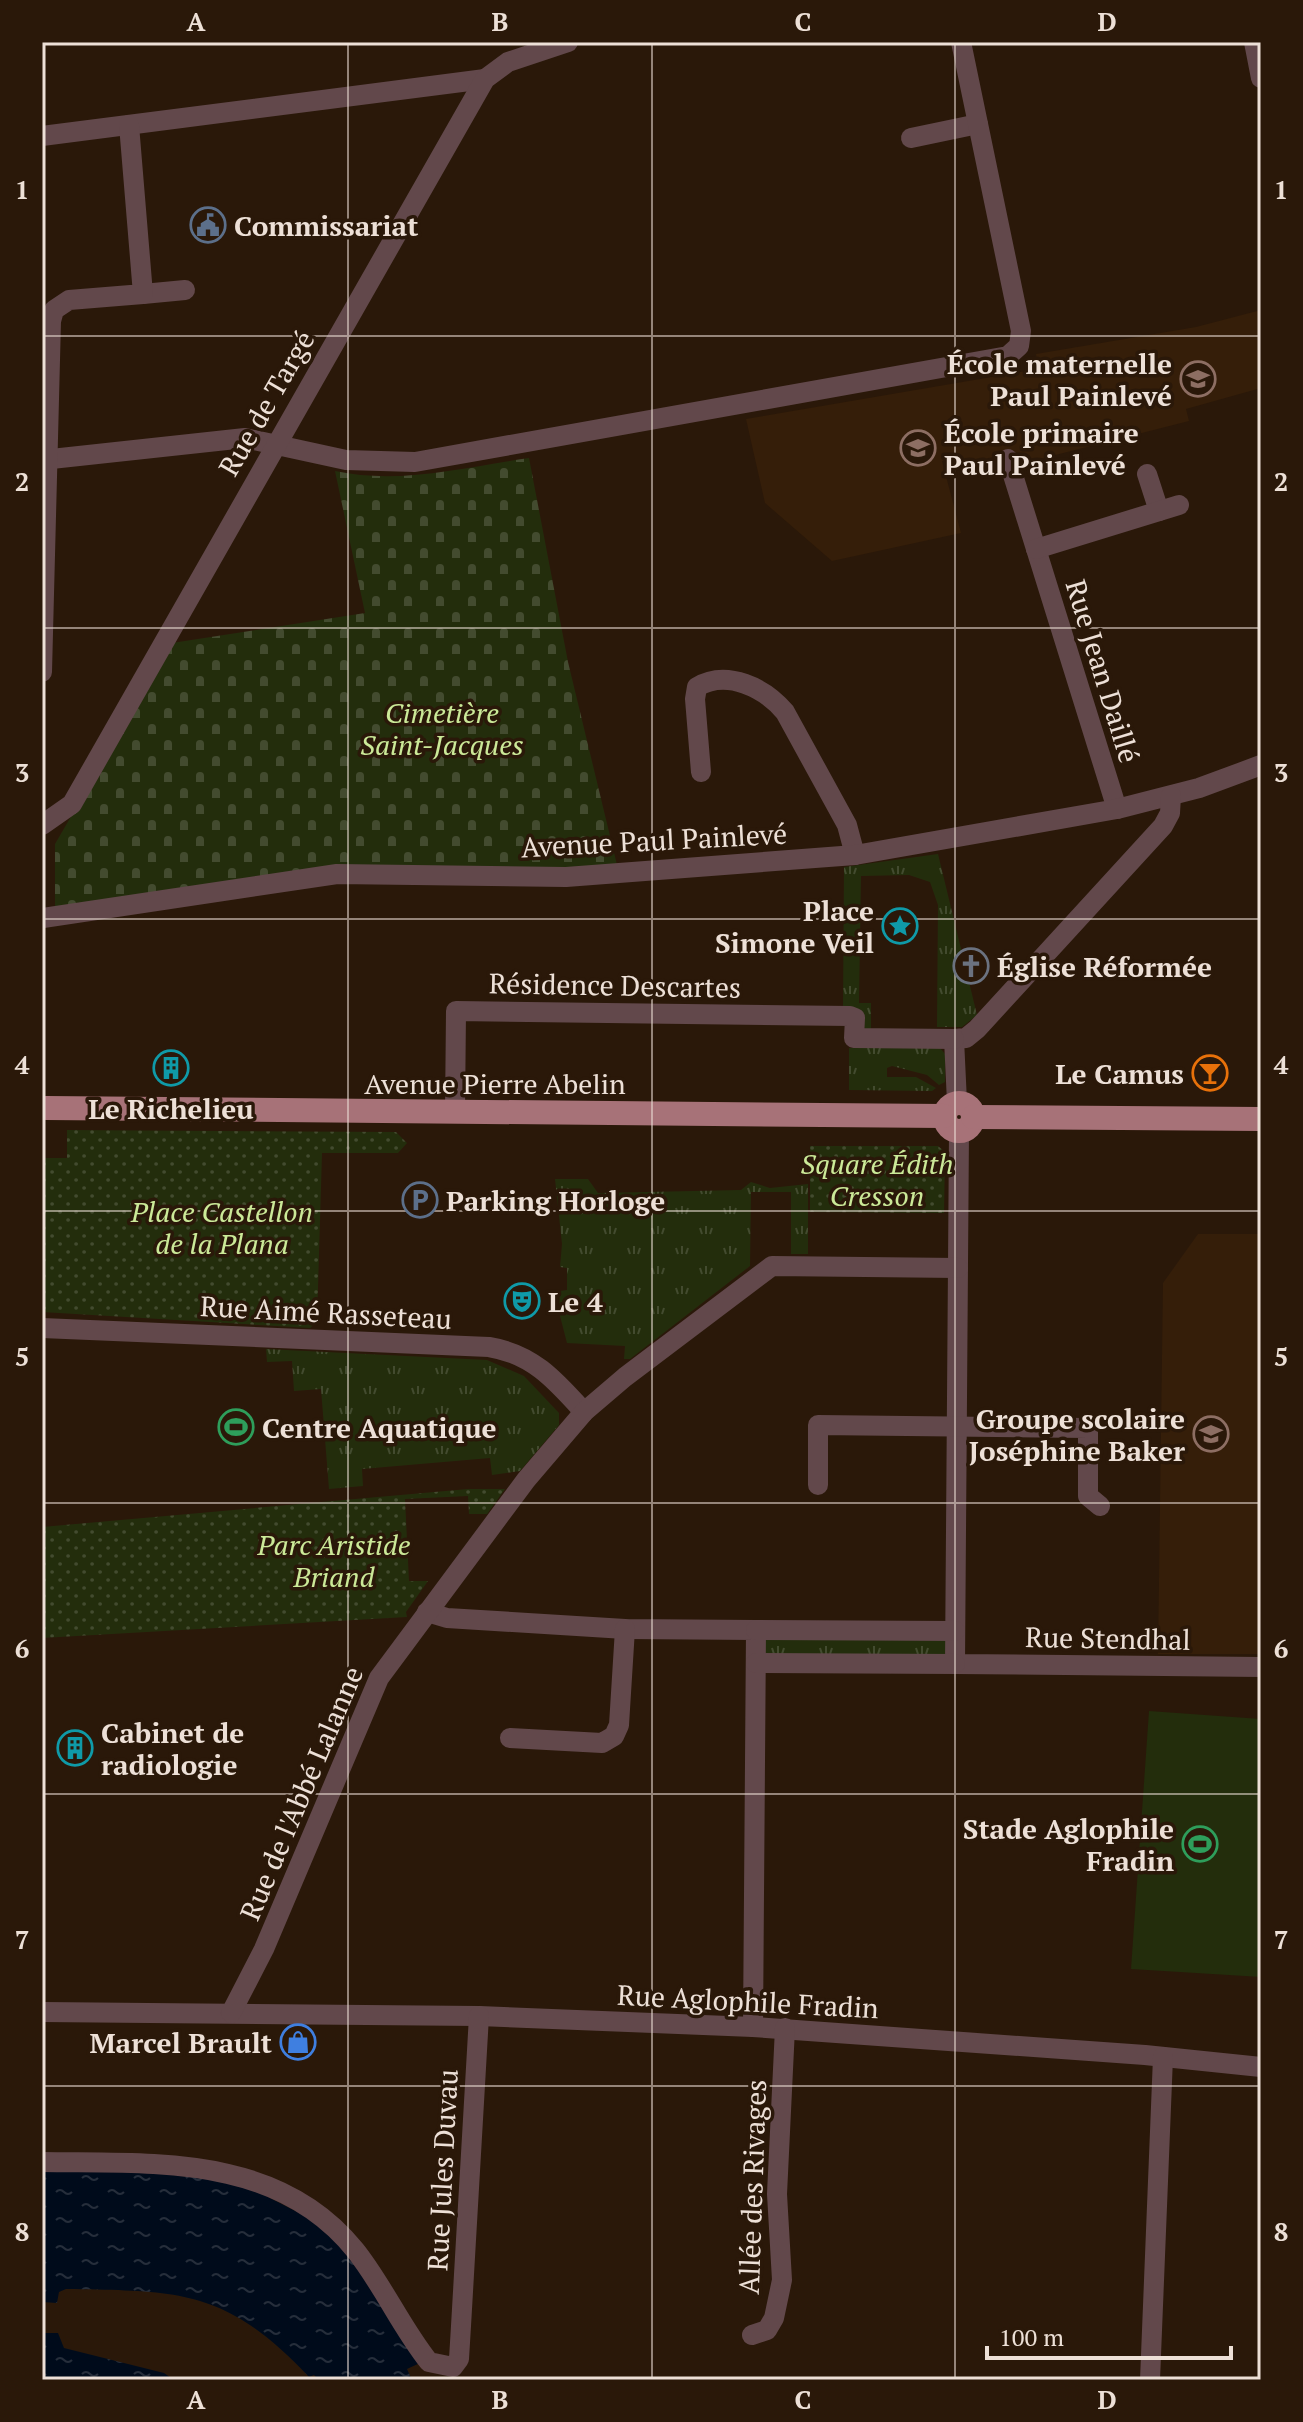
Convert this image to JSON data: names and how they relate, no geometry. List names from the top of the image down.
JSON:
{
  "streets": {
    "main road": ["Avenue Pierre Abelin"],
    "street": [
      "Rue de Targé",
      "Rue Jean Daillé",
      "Avenue Paul Painlevé",
      "Résidence Descartes",
      "Rue Aimé Rasseteau",
      "Rue Stendhal",
      "Rue de l'Abbé Lalanne",
      "Rue Aglophile Fradin",
      "Rue Jules Duvau",
      "Allée des Rivages"
    ]
  },
  "crossings": [
    ["Rue Jean Daillé", "Avenue Paul Painlevé"],
    ["Résidence Descartes", "Avenue Pierre Abelin"],
    ["Rue Aimé Rasseteau", "Rue de l'Abbé Lalanne"],
    ["Rue de l'Abbé Lalanne", "Rue Aglophile Fradin"],
    ["Rue Aglophile Fradin", "Rue Jules Duvau"],
    ["Rue Aglophile Fradin", "Allée des Rivages"]
  ],
  "parks": [
    "Cimetière Saint-Jacques",
    "Square Édith Cresson",
    "Place Castellon de la Plana",
    "Parc Aristide Briand"
  ],
  "places": {
    "public building": ["Commissariat"],
    "school or university": ["École maternelle Paul Painlevé", "École primaire Paul Painlevé", "Groupe scolaire Joséphine Baker"],
    "place": ["Place Simone Veil"],
    "church": ["Église Réformée"],
    "building": ["Le Richelieu", "Cabinet de radiologie"],
    "bar": ["Le Camus"],
    "parking": ["Parking Horloge"],
    "theatre": ["Le 4"],
    "sports": ["Centre Aquatique", "Stade Aglophile Fradin"],
    "shop": ["Marcel Brault"]
  },
  "scale_bar": "100 m",
  "grid": {
    "columns": [
      "A",
      "B",
      "C",
      "D"
    ],
    "rows": [
      "1",
      "2",
      "3",
      "4",
      "5",
      "6",
      "7",
      "8"
    ]
  }
}
